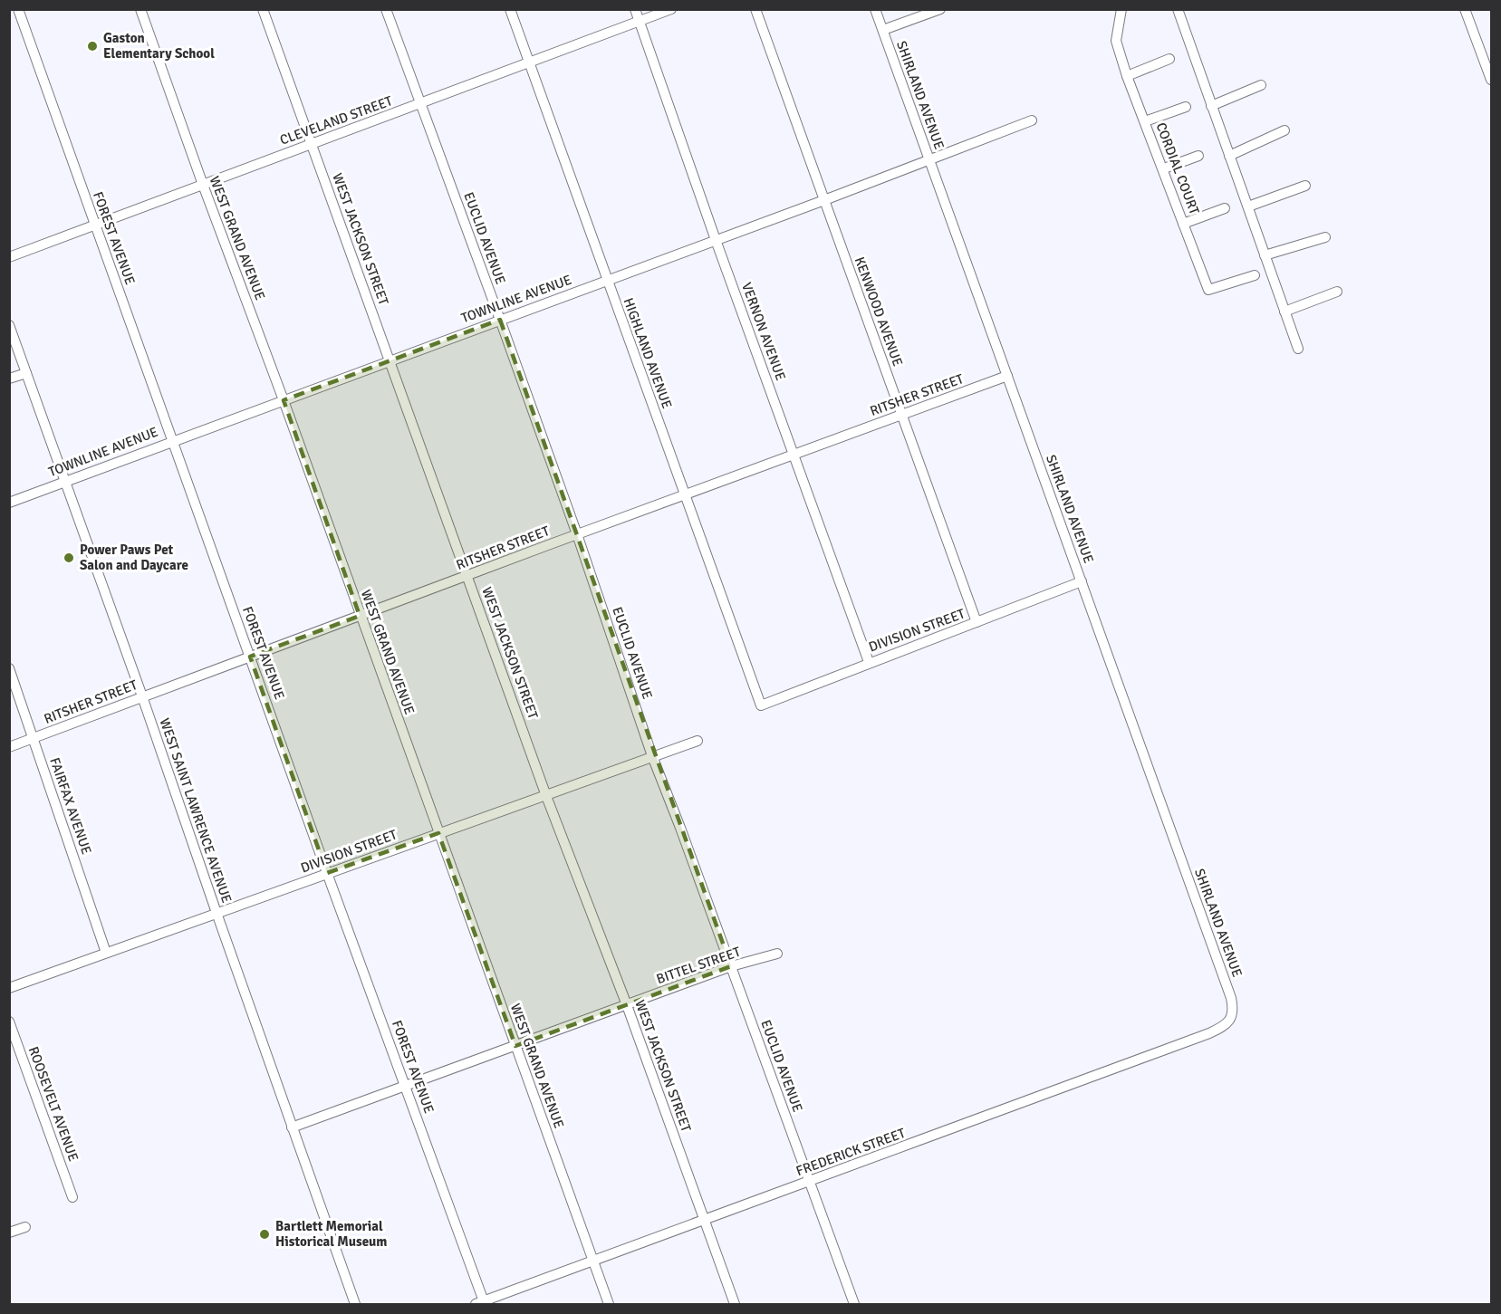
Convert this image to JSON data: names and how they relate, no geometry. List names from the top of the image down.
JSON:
{
  "streets": {
    "street": [
      "SHIRLAND AVENUE",
      "CLEVELAND STREET",
      "CORDIAL COURT",
      "FOREST AVENUE",
      "WEST GRAND AVENUE",
      "EUCLID AVENUE",
      "WEST JACKSON STREET",
      "TOWNLINE AVENUE",
      "KENWOOD AVENUE",
      "VERNON AVENUE",
      "HIGHLAND AVENUE",
      "RITSHER STREET",
      "DIVISION STREET",
      "FAIRFAX AVENUE",
      "WEST SAINT LAWRENCE AVENUE",
      "BITTEL STREET",
      "ROOSEVELT AVENUE",
      "FREDERICK STREET"
    ]
  },
  "crossings": [
    ["SHIRLAND AVENUE", "TOWNLINE AVENUE"],
    ["SHIRLAND AVENUE", "RITSHER STREET"],
    ["SHIRLAND AVENUE", "DIVISION STREET"],
    ["SHIRLAND AVENUE", "FREDERICK STREET"],
    ["CLEVELAND STREET", "FOREST AVENUE"],
    ["CLEVELAND STREET", "WEST GRAND AVENUE"],
    ["CLEVELAND STREET", "EUCLID AVENUE"],
    ["CLEVELAND STREET", "WEST JACKSON STREET"],
    ["CLEVELAND STREET", "VERNON AVENUE"],
    ["CLEVELAND STREET", "HIGHLAND AVENUE"],
    ["FOREST AVENUE", "TOWNLINE AVENUE"],
    ["FOREST AVENUE", "RITSHER STREET"],
    ["FOREST AVENUE", "DIVISION STREET"],
    ["FOREST AVENUE", "BITTEL STREET"],
    ["FOREST AVENUE", "FREDERICK STREET"],
    ["WEST GRAND AVENUE", "TOWNLINE AVENUE"],
    ["WEST GRAND AVENUE", "RITSHER STREET"],
    ["WEST GRAND AVENUE", "DIVISION STREET"],
    ["WEST GRAND AVENUE", "BITTEL STREET"],
    ["WEST GRAND AVENUE", "FREDERICK STREET"],
    ["EUCLID AVENUE", "TOWNLINE AVENUE"],
    ["EUCLID AVENUE", "RITSHER STREET"],
    ["EUCLID AVENUE", "DIVISION STREET"],
    ["EUCLID AVENUE", "BITTEL STREET"],
    ["EUCLID AVENUE", "FREDERICK STREET"],
    ["WEST JACKSON STREET", "TOWNLINE AVENUE"],
    ["WEST JACKSON STREET", "RITSHER STREET"],
    ["WEST JACKSON STREET", "DIVISION STREET"],
    ["WEST JACKSON STREET", "BITTEL STREET"],
    ["WEST JACKSON STREET", "FREDERICK STREET"],
    ["TOWNLINE AVENUE", "KENWOOD AVENUE"],
    ["TOWNLINE AVENUE", "VERNON AVENUE"],
    ["TOWNLINE AVENUE", "HIGHLAND AVENUE"],
    ["TOWNLINE AVENUE", "WEST SAINT LAWRENCE AVENUE"],
    ["KENWOOD AVENUE", "RITSHER STREET"],
    ["KENWOOD AVENUE", "DIVISION STREET"],
    ["VERNON AVENUE", "RITSHER STREET"],
    ["VERNON AVENUE", "DIVISION STREET"],
    ["HIGHLAND AVENUE", "RITSHER STREET"],
    ["HIGHLAND AVENUE", "DIVISION STREET"],
    ["RITSHER STREET", "FAIRFAX AVENUE"],
    ["RITSHER STREET", "WEST SAINT LAWRENCE AVENUE"],
    ["DIVISION STREET", "FAIRFAX AVENUE"],
    ["DIVISION STREET", "WEST SAINT LAWRENCE AVENUE"],
    ["WEST SAINT LAWRENCE AVENUE", "BITTEL STREET"]
  ],
  "places": ["Gaston Elementary School", "Power Paws Pet Salon and Daycare", "Bartlett Memorial Historical Museum"]
}
